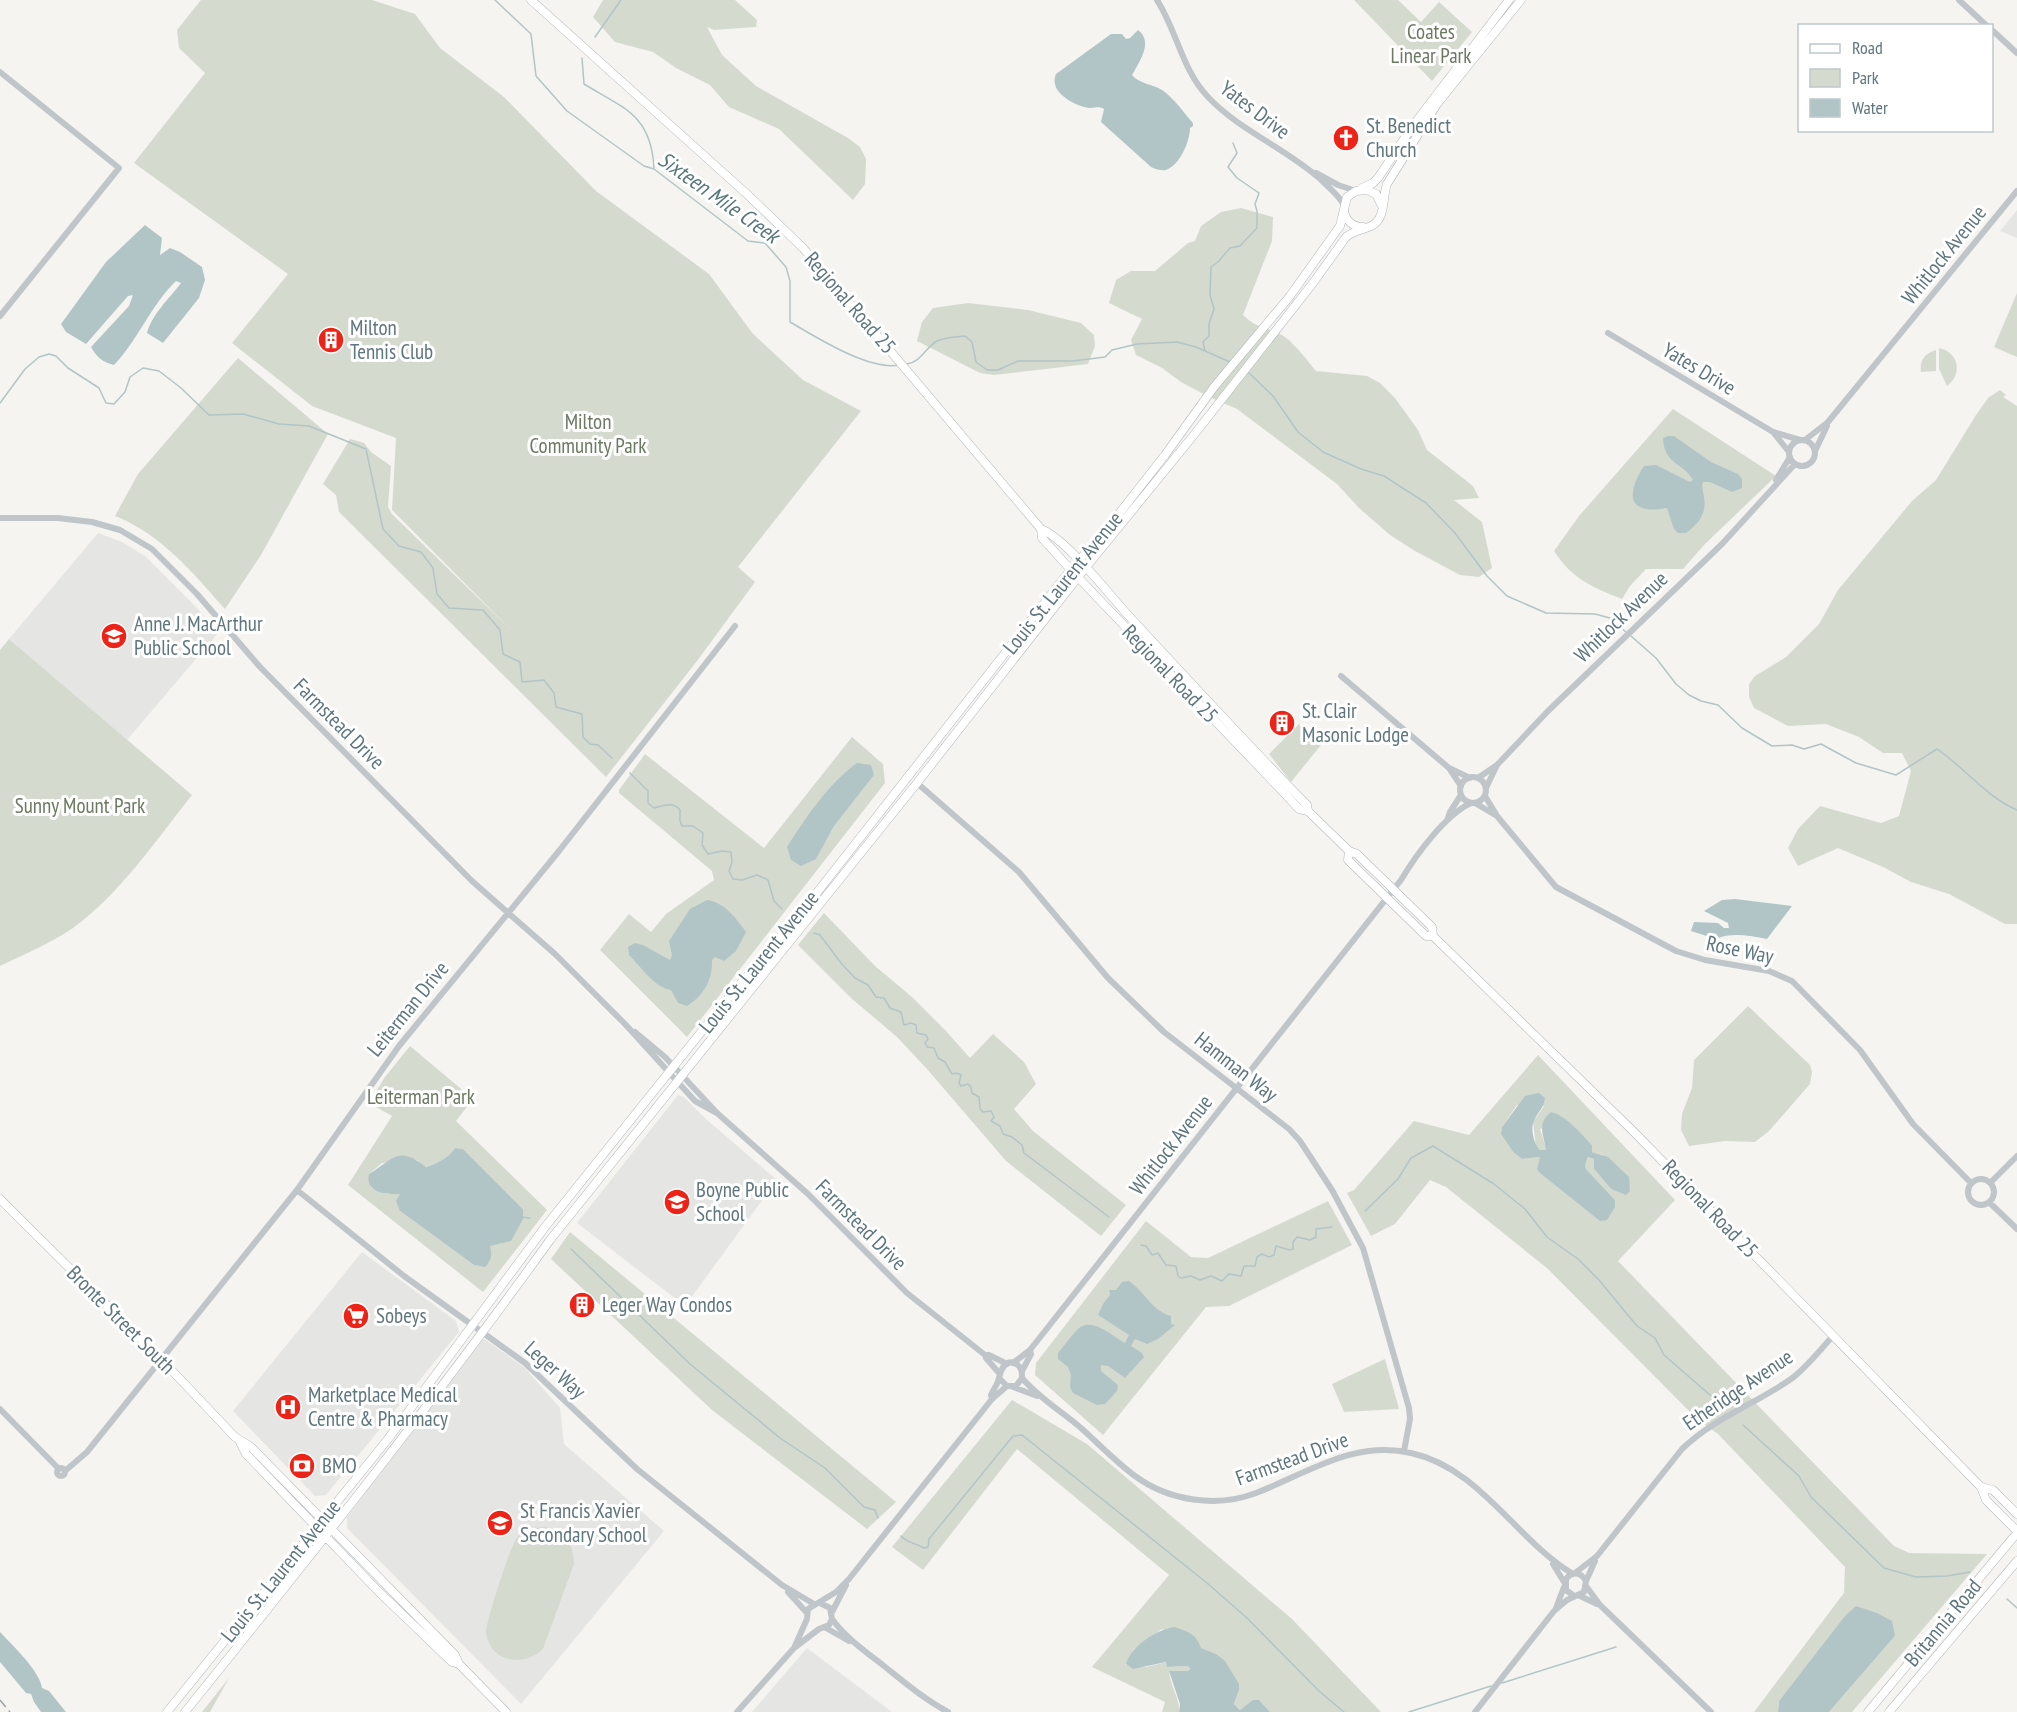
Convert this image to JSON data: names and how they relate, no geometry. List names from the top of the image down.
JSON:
{
  "streets": {
    "main road": [
      "Regional Road 25",
      "Louis St. Laurent Avenue",
      "Bronte Street South",
      "Britannia Road"
    ],
    "street": [
      "Yates Drive",
      "Whitlock Avenue",
      "Farmstead Drive",
      "Rose Way",
      "Leiterman Drive",
      "Hamman Way",
      "Leger Way",
      "Etheridge Avenue"
    ]
  },
  "crossings": [
    ["Yates Drive", "Whitlock Avenue"],
    ["Yates Drive", "Louis St. Laurent Avenue"],
    ["Whitlock Avenue", "Regional Road 25"],
    ["Whitlock Avenue", "Farmstead Drive"],
    ["Whitlock Avenue", "Rose Way"],
    ["Whitlock Avenue", "Hamman Way"],
    ["Regional Road 25", "Louis St. Laurent Avenue"],
    ["Regional Road 25", "Etheridge Avenue"],
    ["Regional Road 25", "Britannia Road"],
    ["Louis St. Laurent Avenue", "Farmstead Drive"],
    ["Louis St. Laurent Avenue", "Hamman Way"],
    ["Louis St. Laurent Avenue", "Bronte Street South"],
    ["Louis St. Laurent Avenue", "Leger Way"],
    ["Farmstead Drive", "Leiterman Drive"],
    ["Farmstead Drive", "Hamman Way"],
    ["Farmstead Drive", "Etheridge Avenue"],
    ["Leiterman Drive", "Bronte Street South"],
    ["Leiterman Drive", "Leger Way"]
  ],
  "water": ["Sixteen Mile Creek"],
  "parks": [
    "Coates Linear Park",
    "Milton Community Park",
    "Sunny Mount Park",
    "Leiterman Park"
  ],
  "places": {
    "church": ["St. Benedict Church"],
    "building": ["Milton Tennis Club", "St. Clair Masonic Lodge", "Leger Way Condos"],
    "school or university": ["Anne J. MacArthur Public School", "Boyne Public School", "St Francis Xavier Secondary School"],
    "supermarket": ["Sobeys"],
    "hospital": ["Marketplace Medical Centre & Pharmacy"],
    "bank": ["BMO"]
  },
  "legend": ["Road", "Park", "Water"]
}
